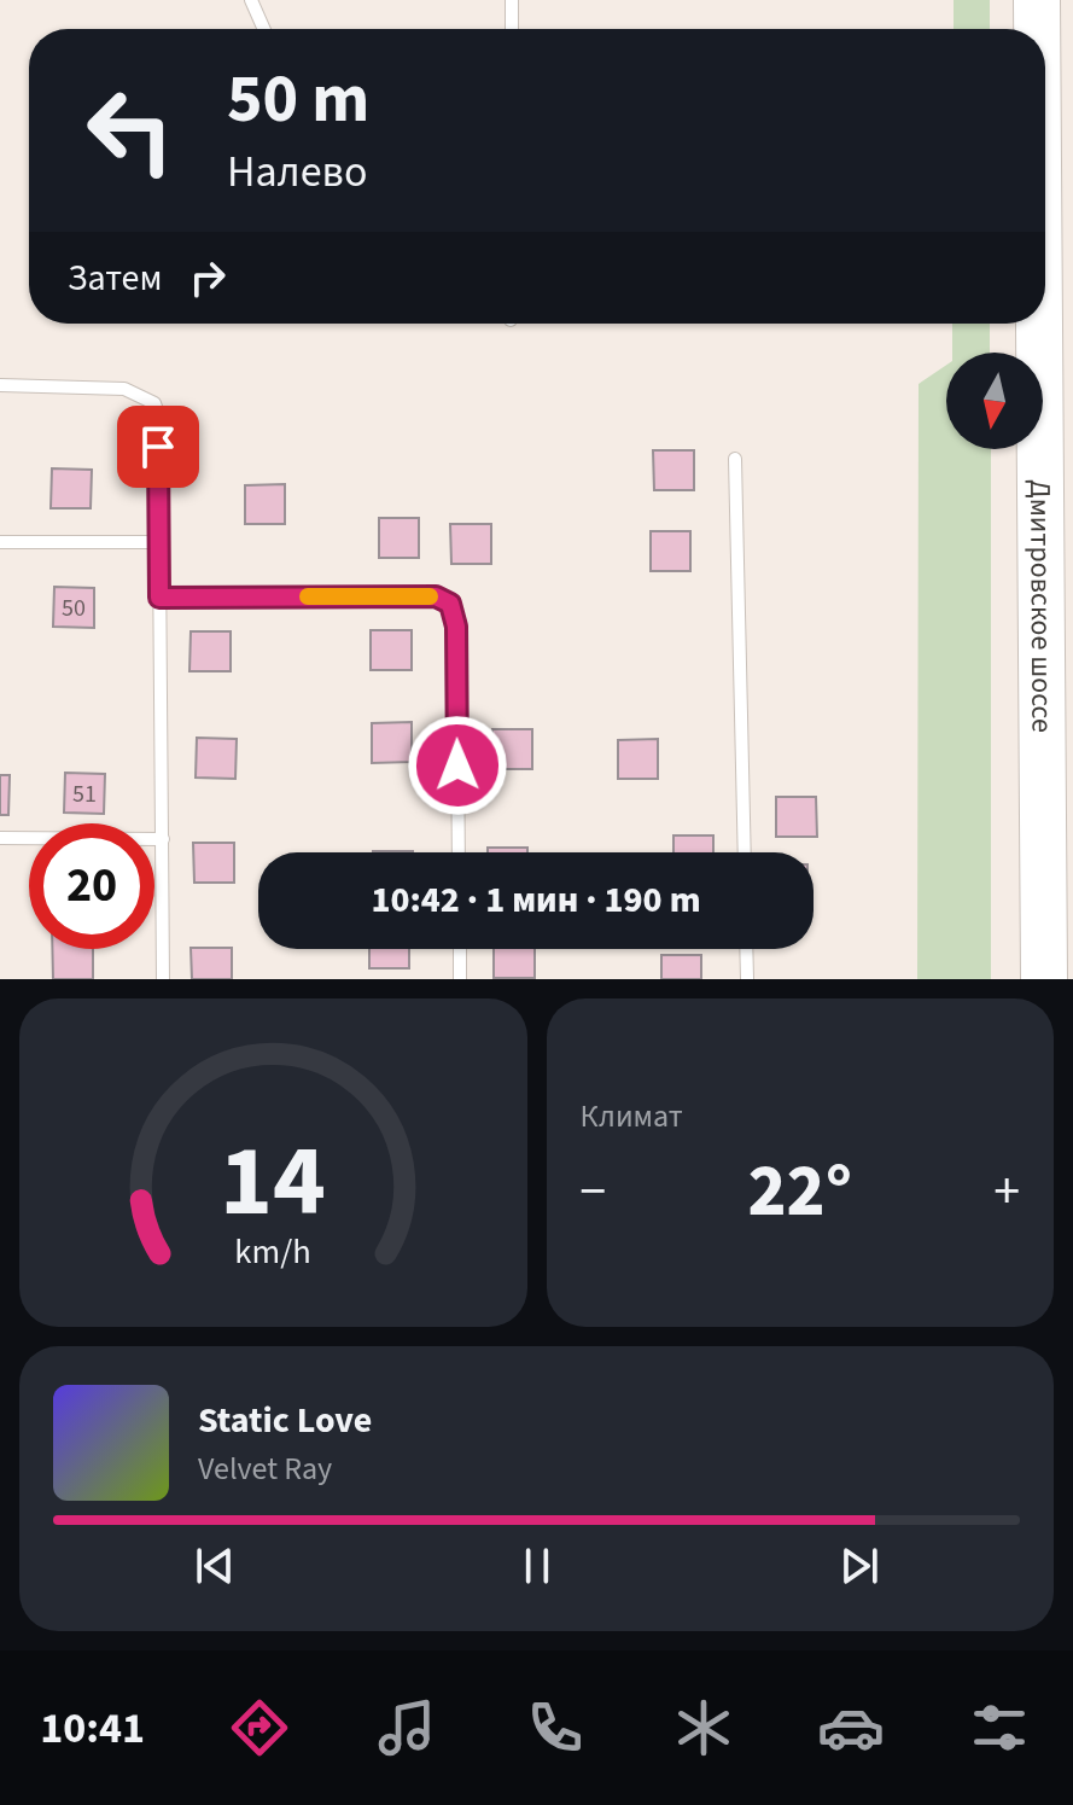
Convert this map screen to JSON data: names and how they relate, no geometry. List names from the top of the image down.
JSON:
{
  "streets": {
    "highway": ["Дмитровское шоссе"]
  },
  "house_numbers": ["50", "51"],
  "north": "bottom",
  "page": {
    "turn": ["50 m", "Налево"],
    "then": "Затем",
    "limit": "20",
    "trip": "10:42 · 1 мин · 190 m",
    "tile": "Климат",
    "heat": ["−", "22°", "+"],
    "song": ["Static Love", "Velvet Ray"],
    "tabs": "10:41",
    "gauge": ["14", "km/h"]
  }
}
